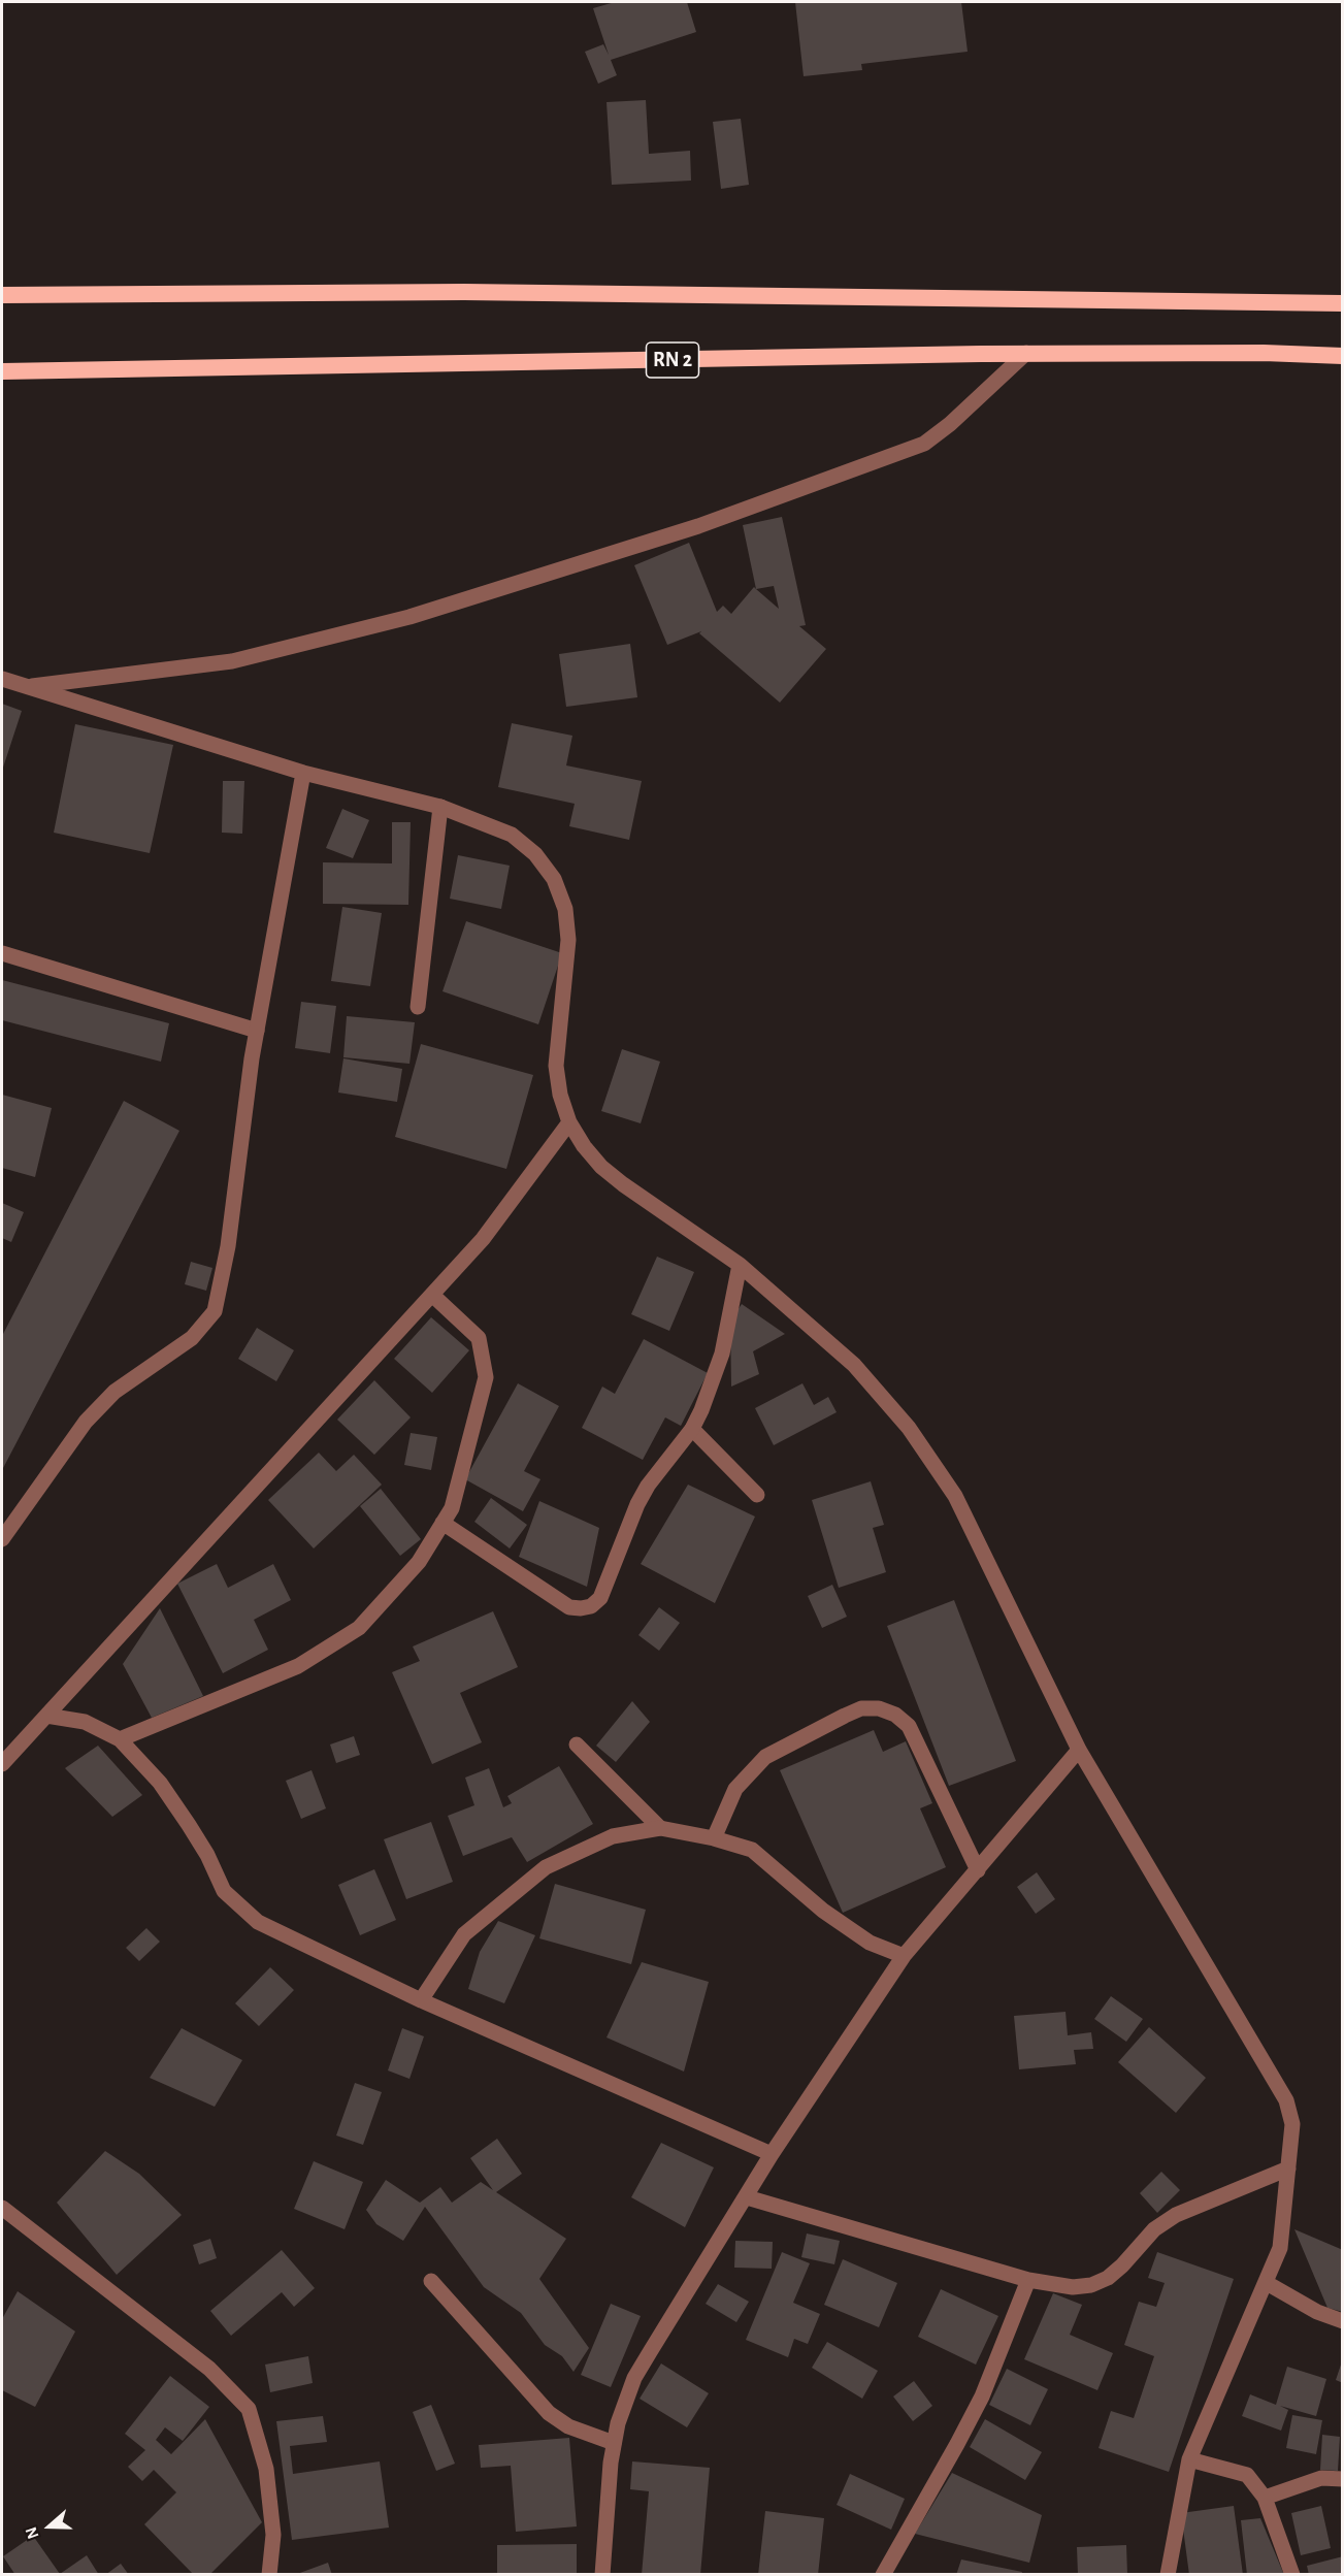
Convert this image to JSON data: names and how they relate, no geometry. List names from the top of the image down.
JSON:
{
  "streets": {
    "highway": ["RN 2"]
  },
  "north": "left"
}
